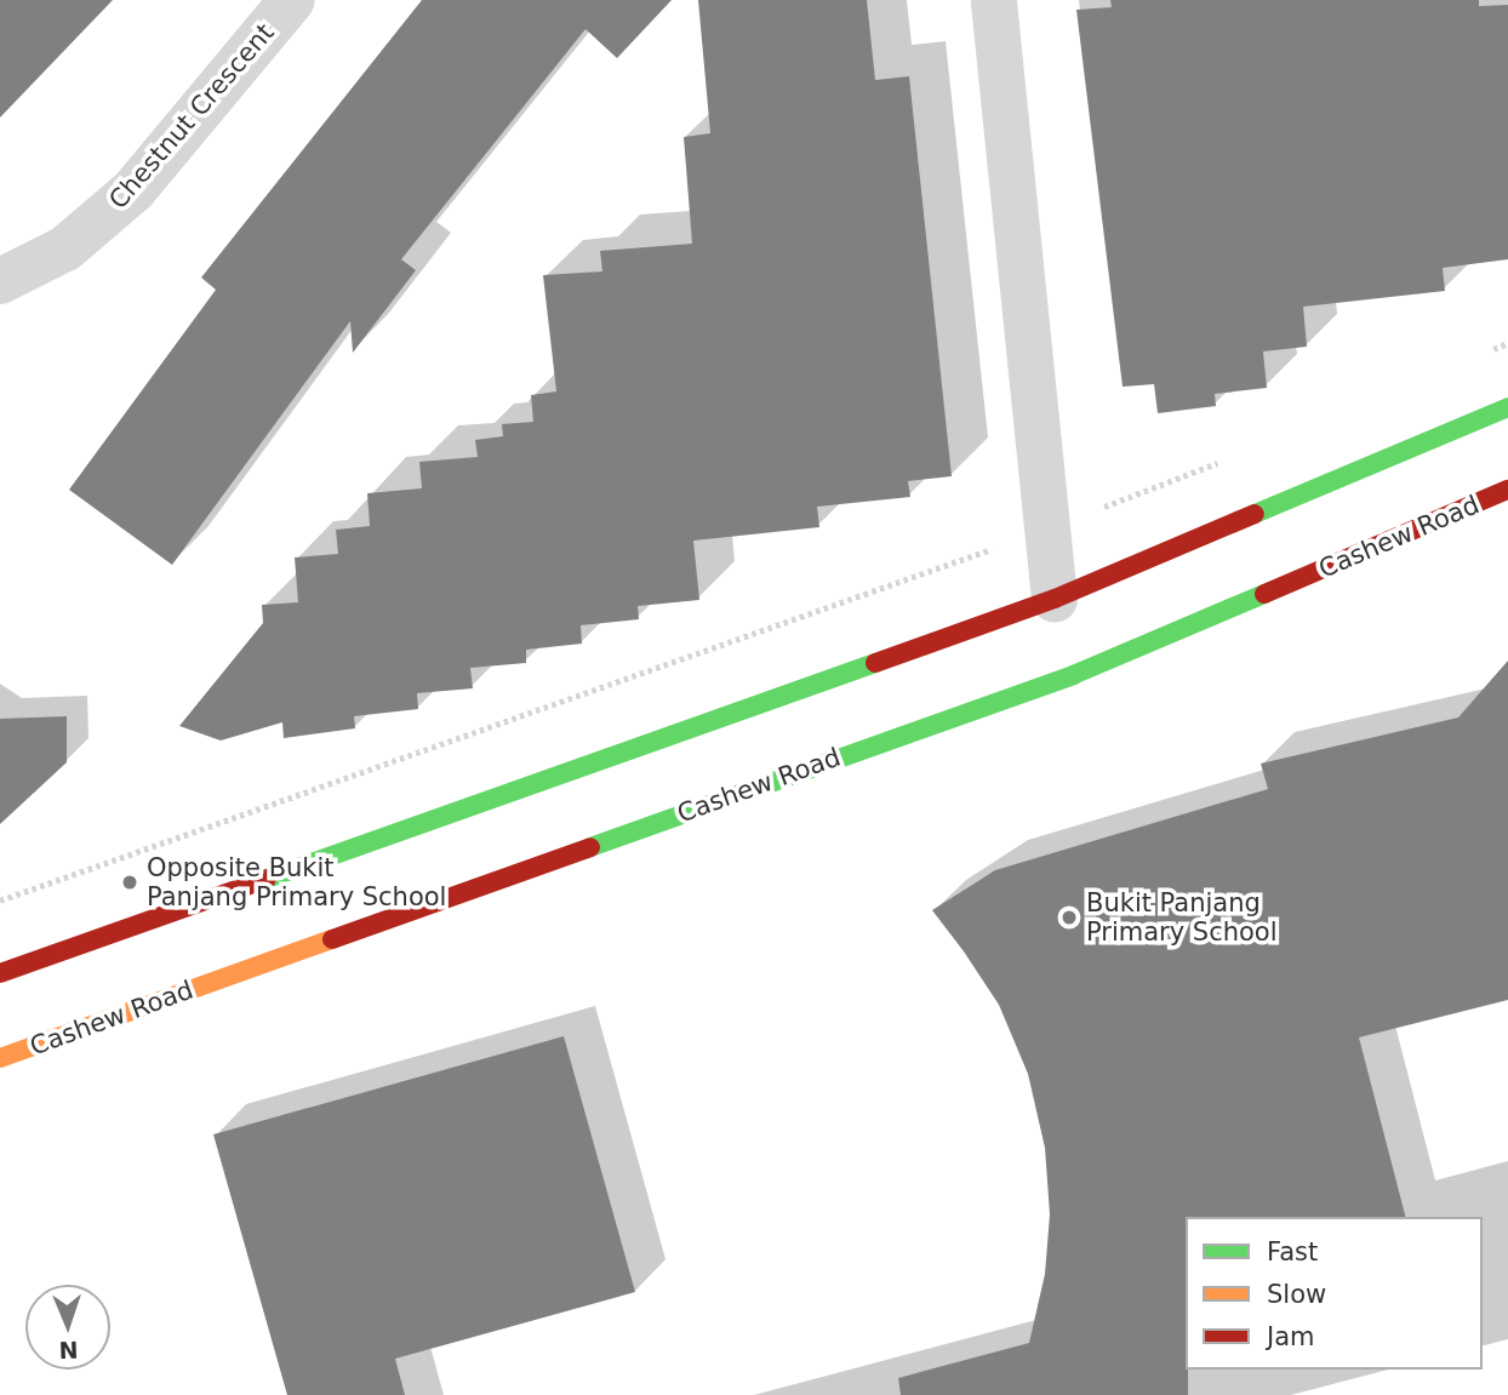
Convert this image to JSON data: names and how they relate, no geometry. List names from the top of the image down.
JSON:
{
  "streets": {
    "street": ["Chestnut Crescent", "Cashew Road"]
  },
  "places": ["Opposite Bukit Panjang Primary School", "Bukit Panjang Primary School"],
  "legend": ["Fast", "Slow", "Jam"],
  "north": "bottom"
}
